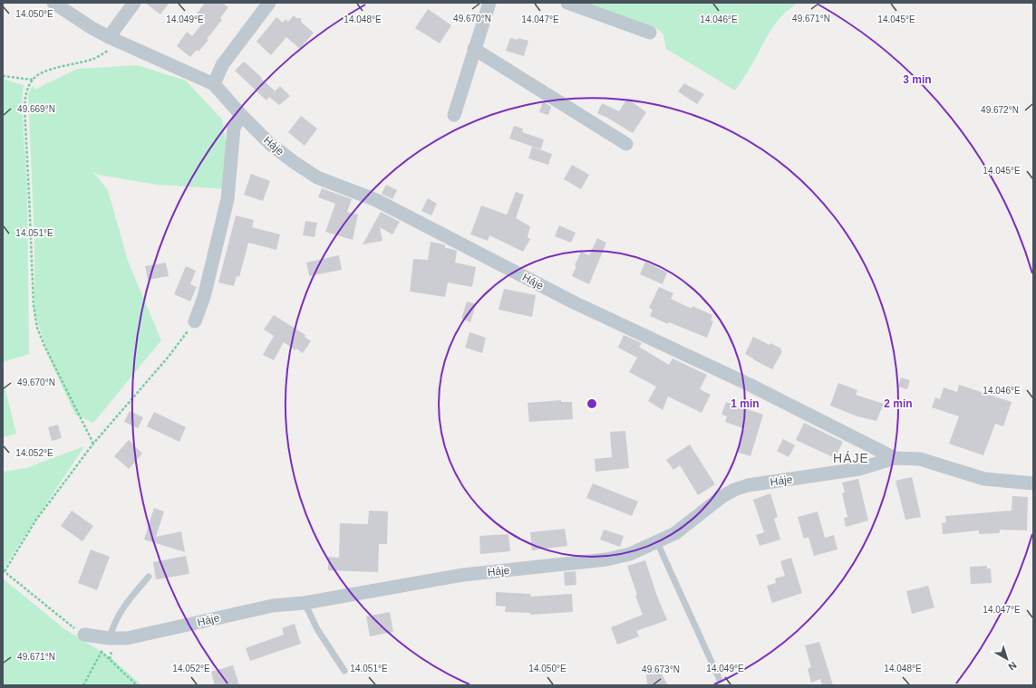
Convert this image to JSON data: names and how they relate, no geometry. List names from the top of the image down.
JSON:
{
  "streets": {
    "street": ["Háje"]
  },
  "districts": ["HÁJE"],
  "north": "bottom right",
  "coordinates": [
    "14.050°E",
    "49.670°N",
    "49.671°N",
    "14.049°E",
    "14.048°E",
    "14.046°E",
    "14.045°E",
    "14.047°E",
    "49.669°N",
    "49.672°N",
    "14.051°E",
    "14.052°E",
    "49.673°N"
  ],
  "rings": ["3 min", "1 min", "2 min"]
}
